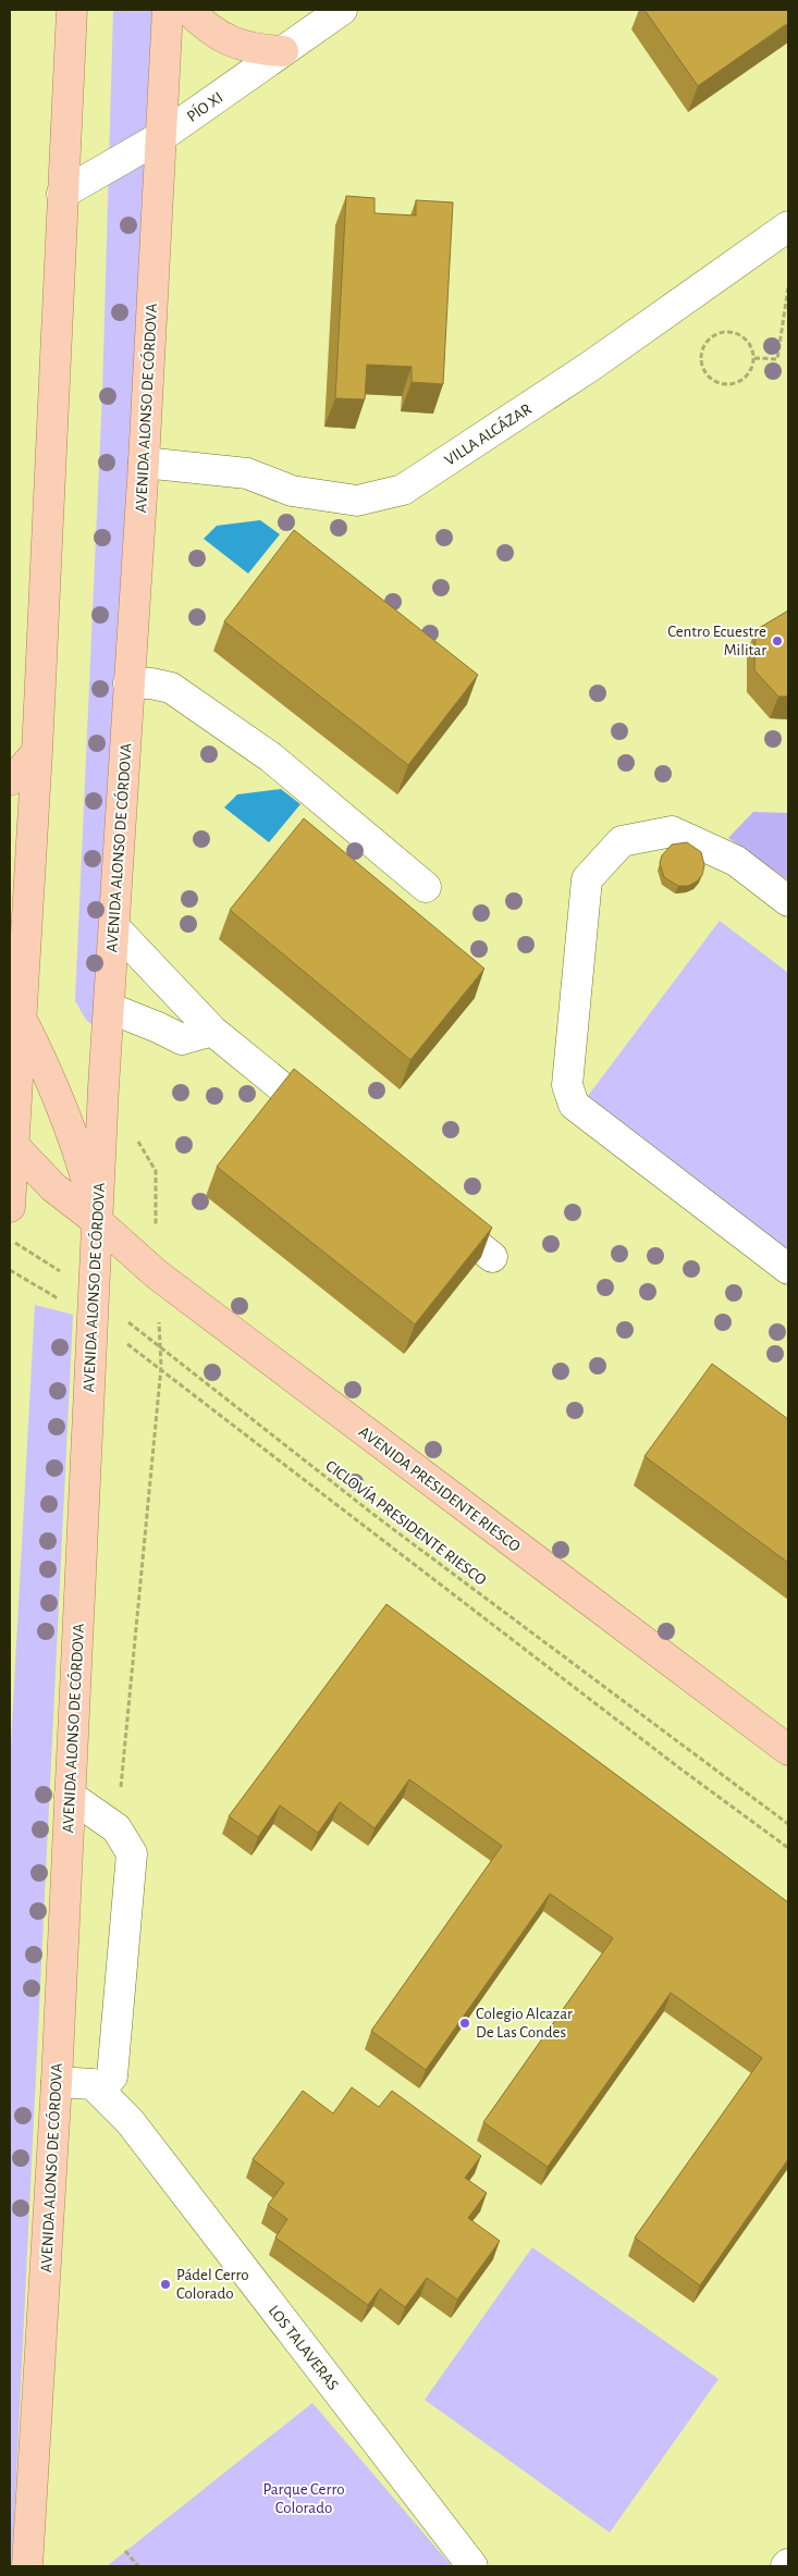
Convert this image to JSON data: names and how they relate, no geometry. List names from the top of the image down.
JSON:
{
  "streets": {
    "main road": ["AVENIDA ALONSO DE CÓRDOVA", "AVENIDA PRESIDENTE RIESCO"],
    "street": ["PÍO XI", "VILLA ALCÁZAR", "LOS TALAVERAS"],
    "path": ["CICLOVÍA PRESIDENTE RIESCO"]
  },
  "crossings": [
    ["PÍO XI", "AVENIDA ALONSO DE CÓRDOVA"],
    ["AVENIDA ALONSO DE CÓRDOVA", "VILLA ALCÁZAR"],
    ["AVENIDA ALONSO DE CÓRDOVA", "AVENIDA PRESIDENTE RIESCO"],
    ["AVENIDA ALONSO DE CÓRDOVA", "CICLOVÍA PRESIDENTE RIESCO"],
    ["AVENIDA ALONSO DE CÓRDOVA", "LOS TALAVERAS"]
  ],
  "parks": ["Parque Cerro Colorado"],
  "places": ["Centro Ecuestre Militar", "Colegio Alcazar De Las Condes", "Pádel Cerro Colorado"]
}
